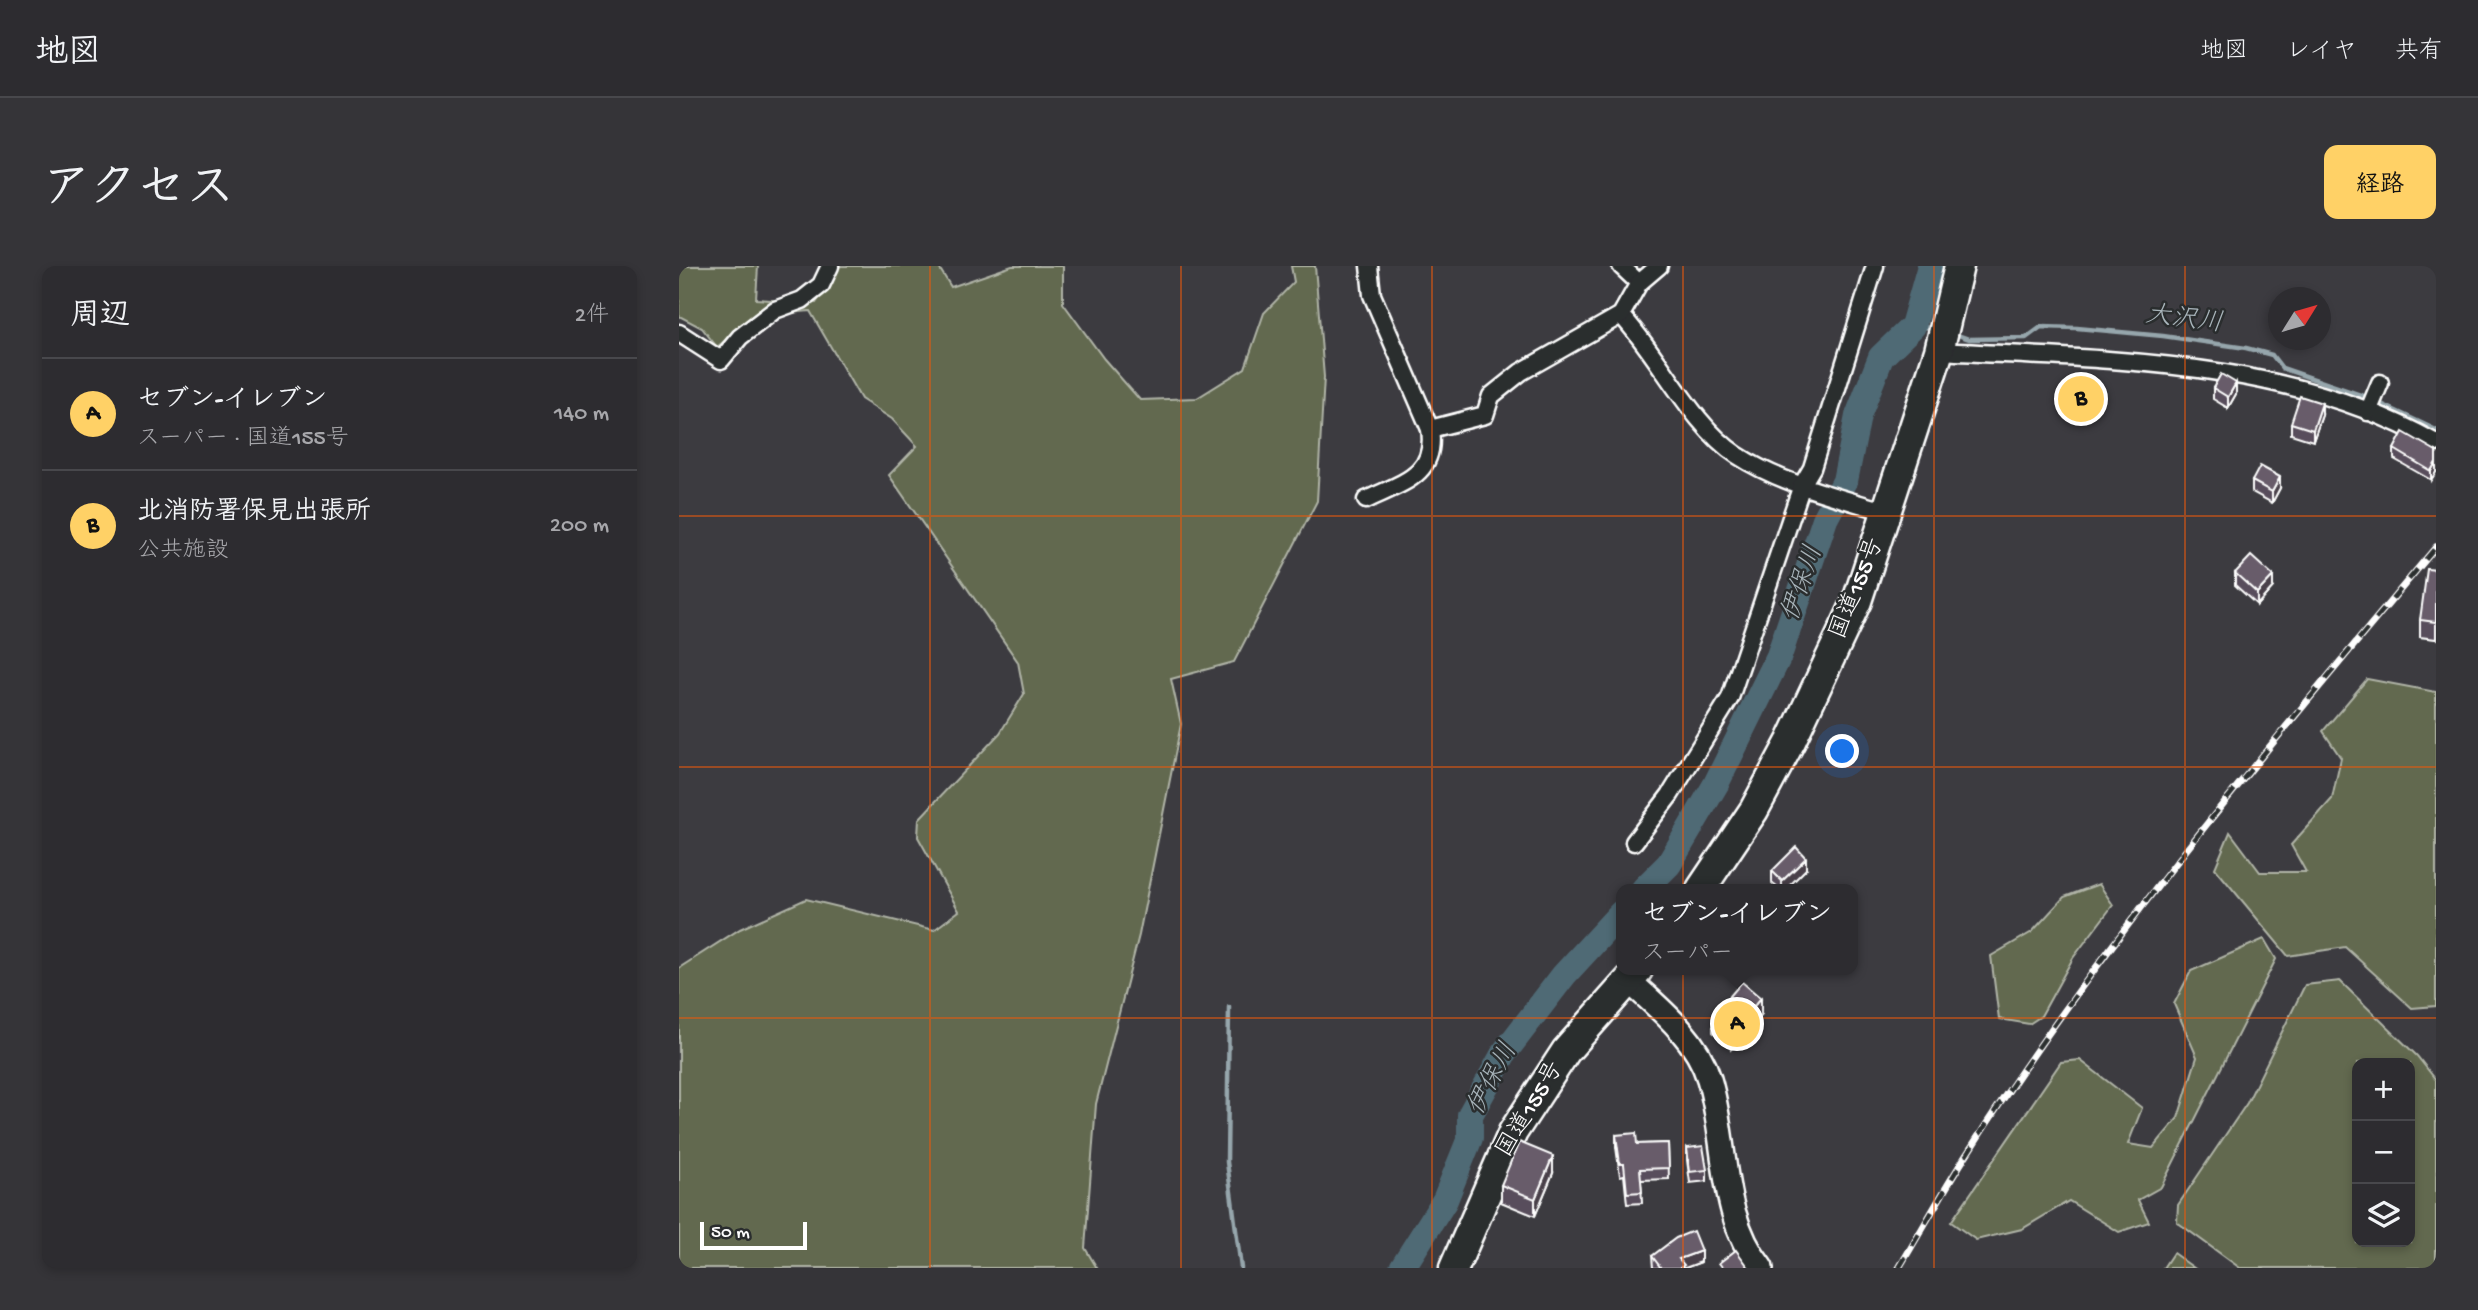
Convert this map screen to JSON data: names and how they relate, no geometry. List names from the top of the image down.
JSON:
{
  "streets": {
    "highway": ["国道155号"]
  },
  "water": ["大沢川", "伊保川"],
  "scale_bar": "50 m",
  "north": "top right",
  "page": {
    "header": "地図",
    "nav": ["地図", "レイヤ", "共有"],
    "title": "アクセス",
    "buttons": "経路",
    "heading": ["周辺", "2件"],
    "list": [
      {
        "mark": "A",
        "name": "セブン-イレブン",
        "note": "スーパー · 国道155号",
        "value": "140 m"
      },
      {
        "mark": "B",
        "name": "北消防署保見出張所",
        "note": "公共施設",
        "value": "200 m"
      }
    ],
    "pins": ["B", "A"],
    "popup": ["セブン-イレブン", "スーパー"],
    "map_buttons": ["+", "−"],
    "scale": "50 m"
  }
}
